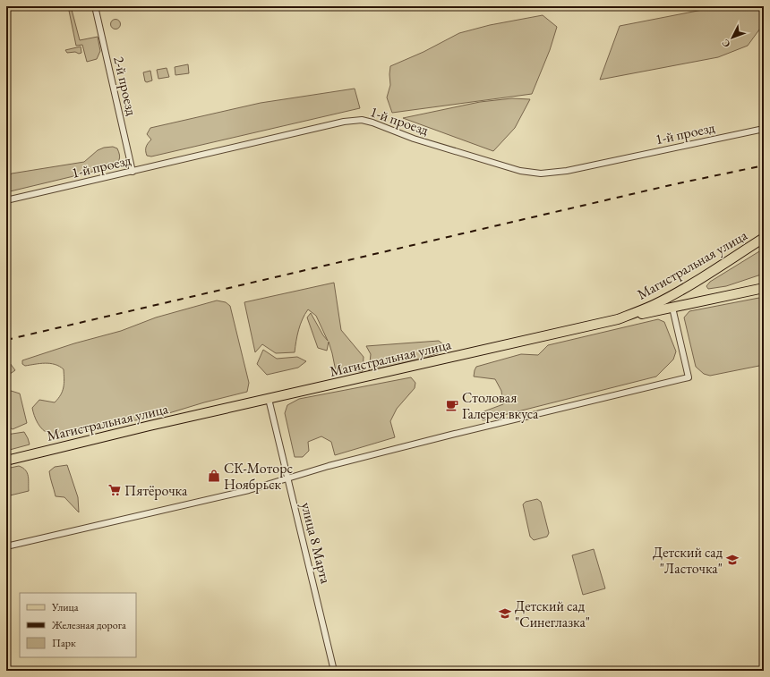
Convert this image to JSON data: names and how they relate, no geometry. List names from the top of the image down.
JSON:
{
  "streets": {
    "main road": ["Магистральная улица"],
    "street": ["2-й проезд", "1-й проезд", "улица 8 Марта"]
  },
  "crossings": [
    ["2-й проезд", "1-й проезд"],
    ["Магистральная улица", "улица 8 Марта"]
  ],
  "places": {
    "cafe": ["Столовая Галерея вкуса"],
    "shop": ["СК-Моторс Ноябрьск"],
    "supermarket": ["Пятёрочка"],
    "school or university": ["Детский сад \"Ласточка\"", "Детский сад \"Синеглазка\""]
  },
  "legend": ["Улица", "Железная дорога", "Парк"],
  "north": "bottom left"
}
